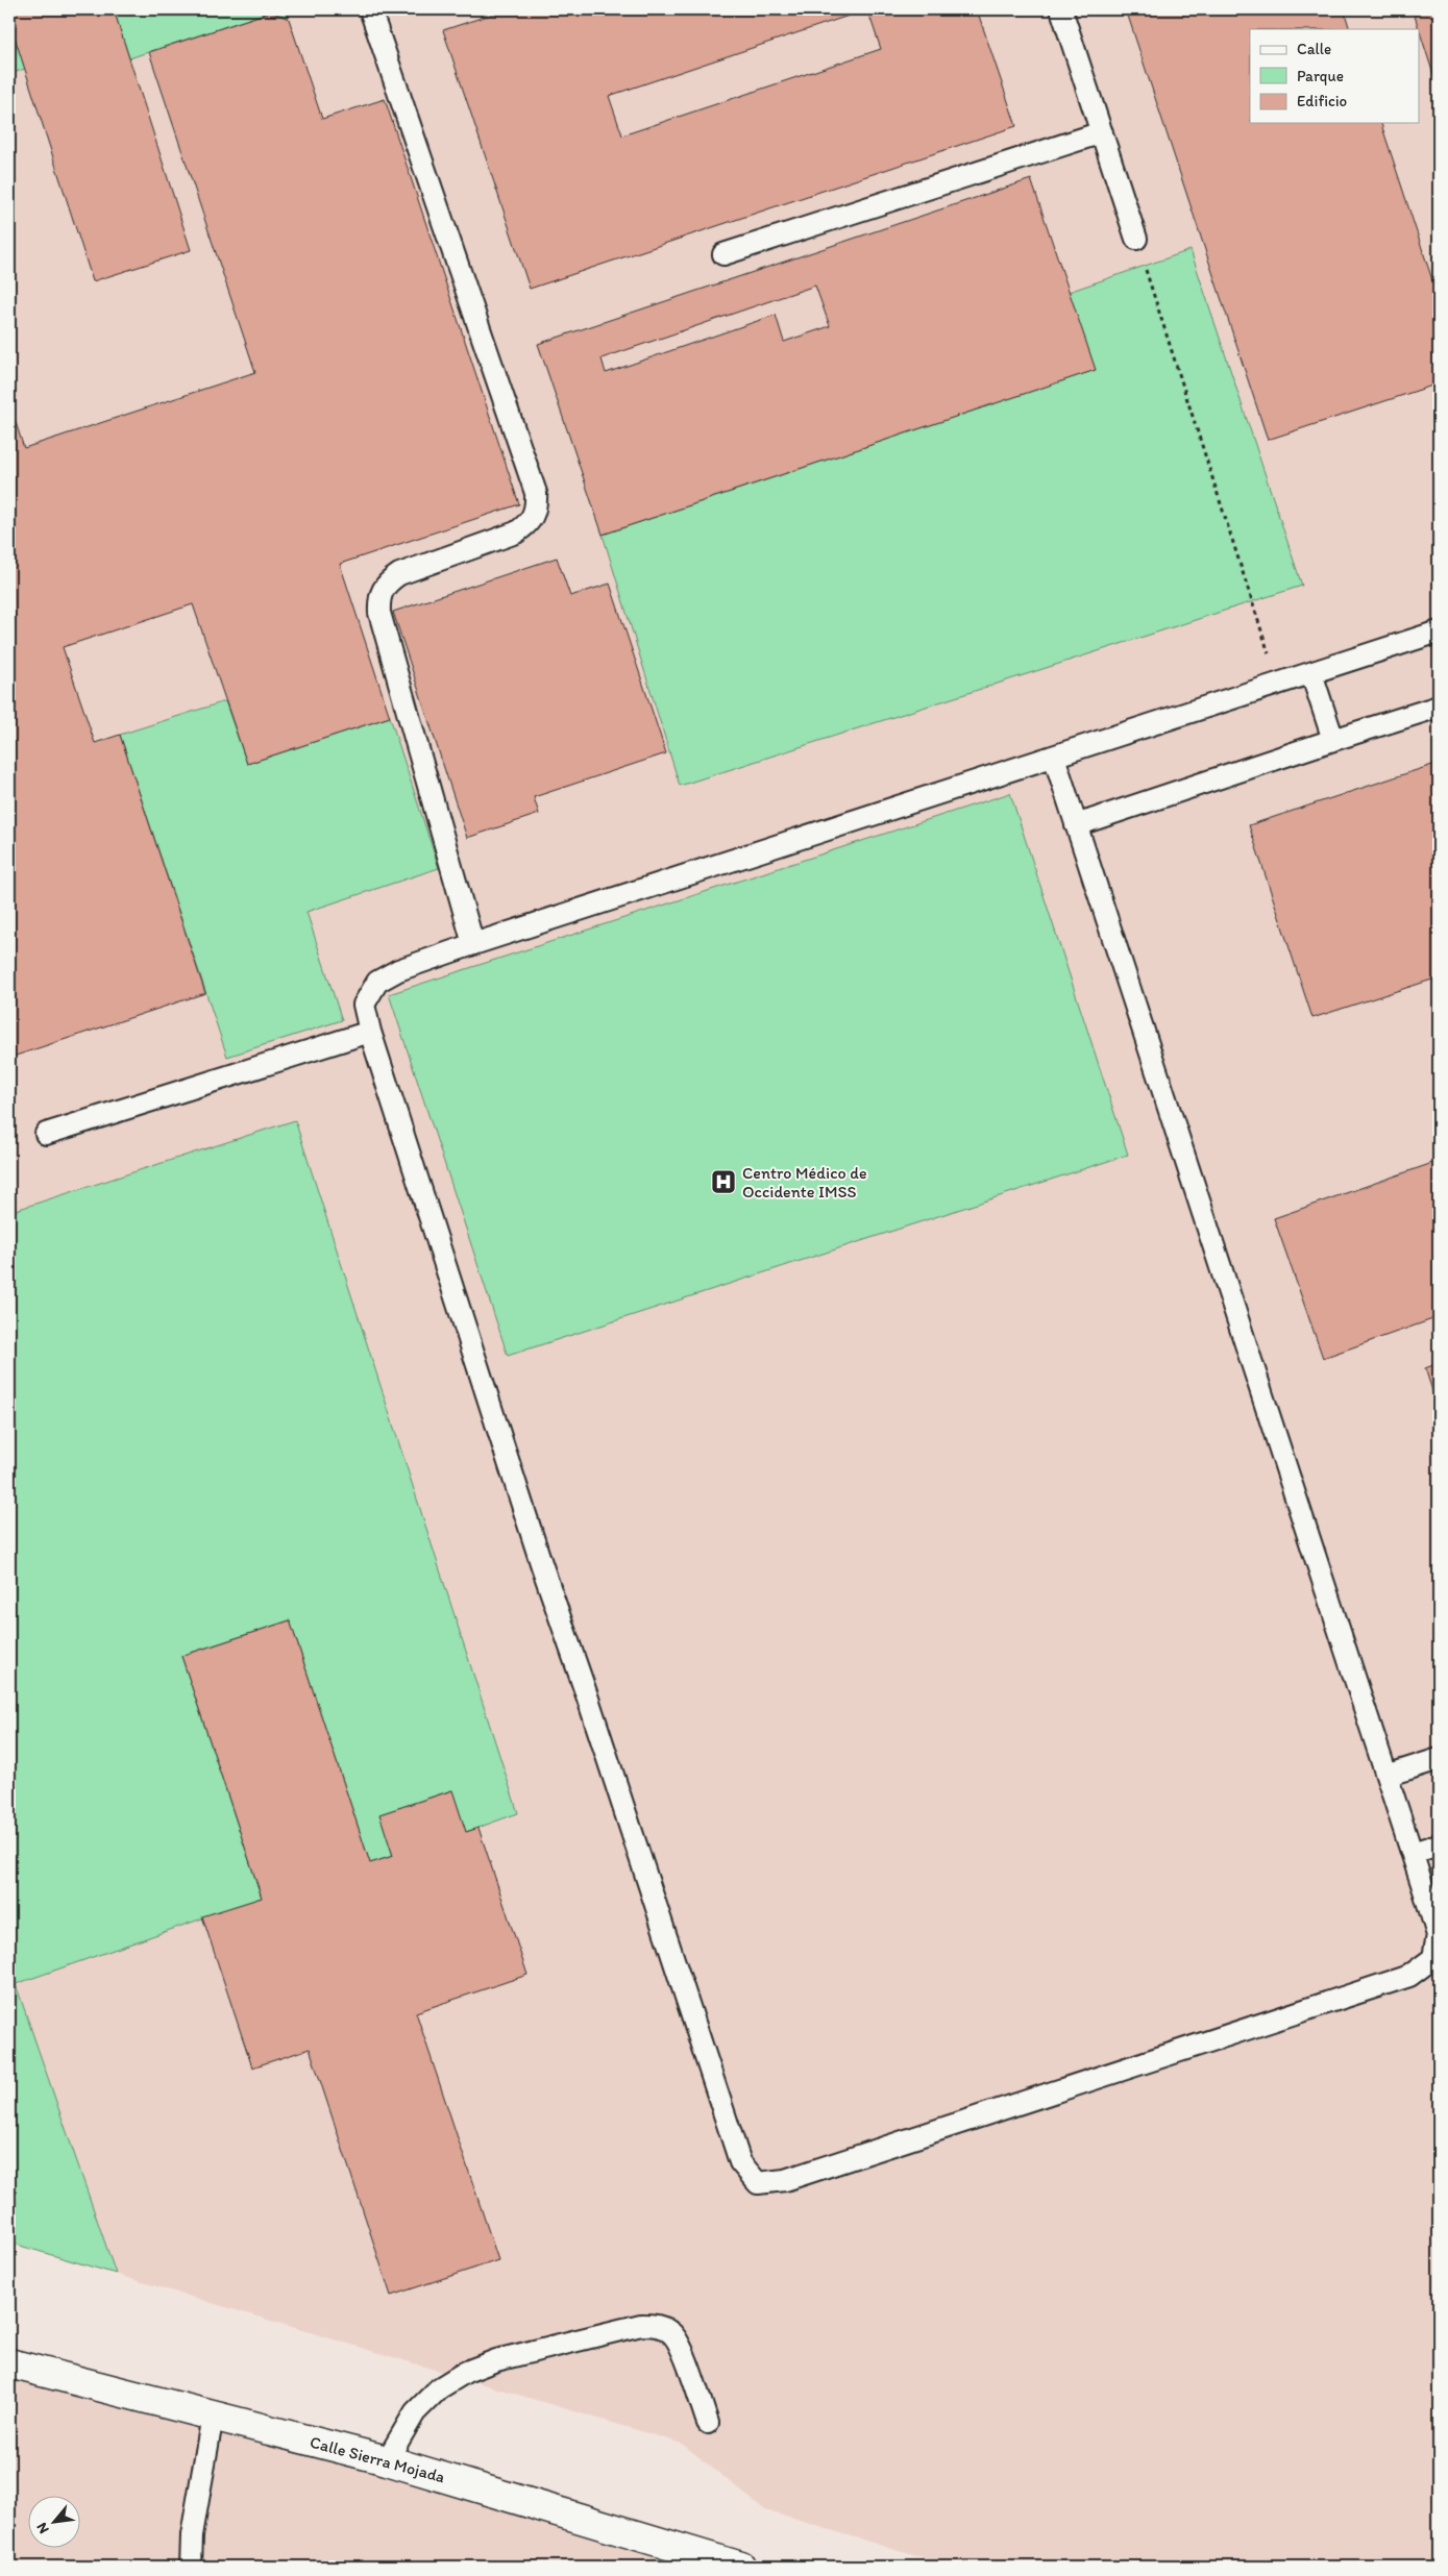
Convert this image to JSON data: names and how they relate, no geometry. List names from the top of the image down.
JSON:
{
  "streets": {
    "street": ["Calle Sierra Mojada"]
  },
  "places": {
    "hospital": ["Centro Médico de Occidente IMSS"]
  },
  "legend": ["Calle", "Parque", "Edificio"],
  "north": "bottom left"
}
